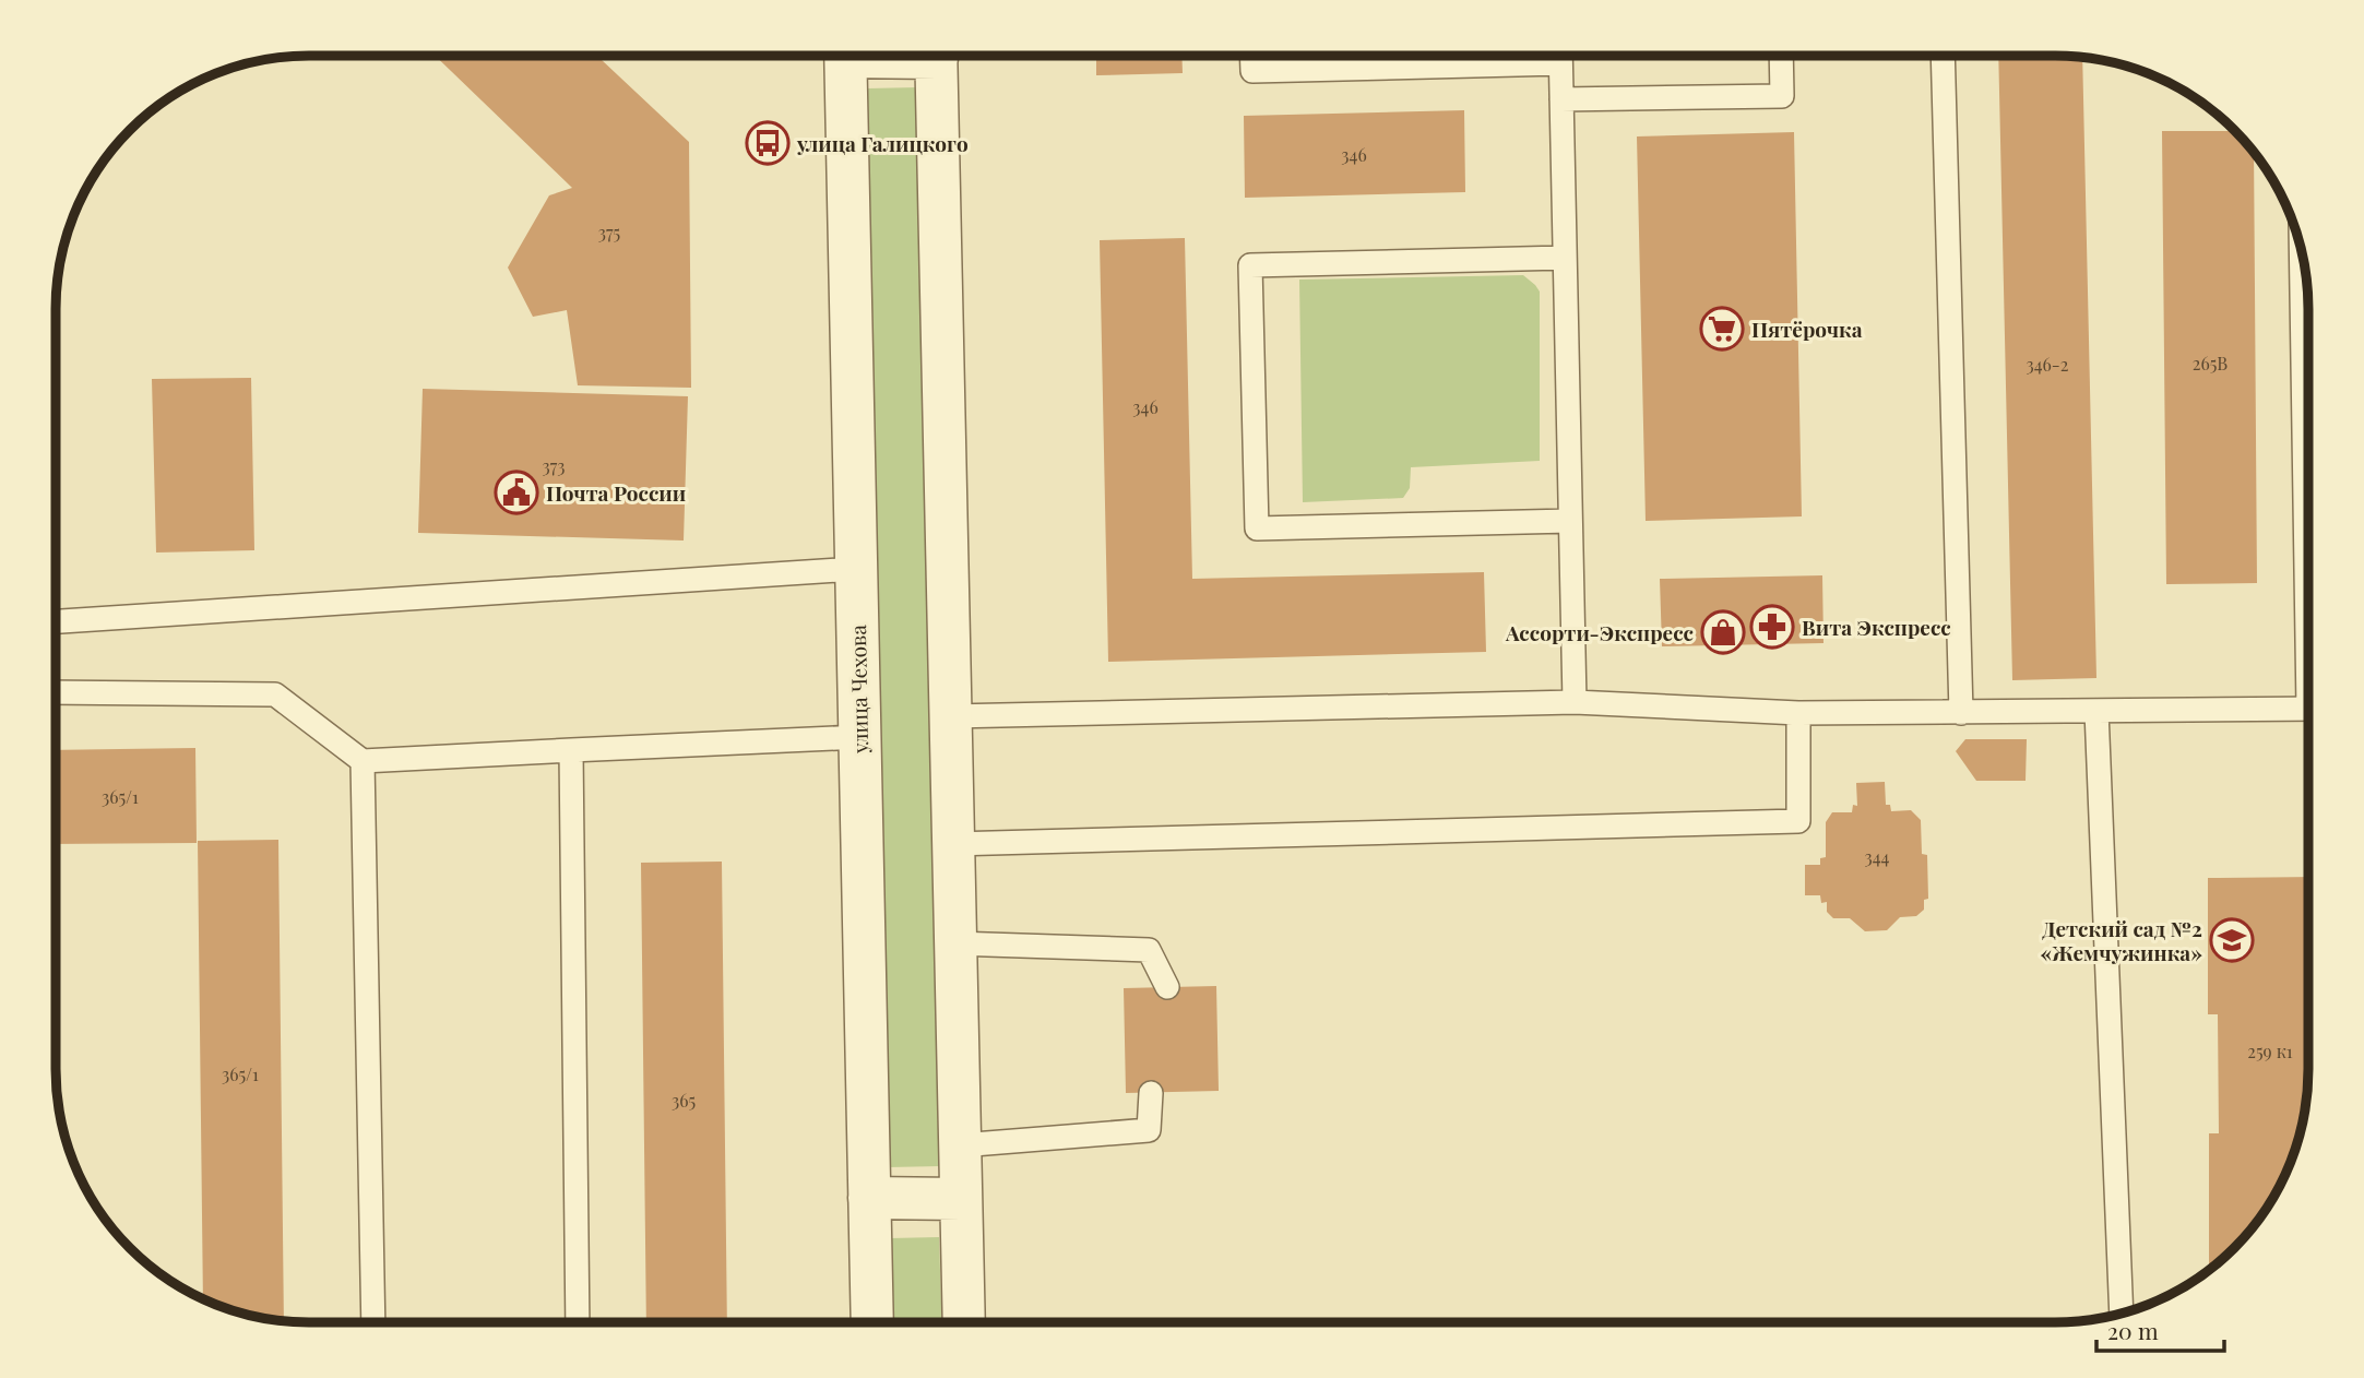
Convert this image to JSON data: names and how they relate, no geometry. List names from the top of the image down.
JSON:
{
  "streets": {
    "street": ["улица Чехова"]
  },
  "places": {
    "bus stop": ["улица Галицкого"],
    "supermarket": ["Пятёрочка"],
    "public building": ["Почта России"],
    "pharmacy": ["Вита Экспресс"],
    "shop": ["Ассорти-Экспресс"],
    "school or university": ["Детский сад №2 «Жемчужинка»"]
  },
  "house_numbers": [
    "346",
    "375",
    "265В",
    "346-2",
    "346",
    "373",
    "365/1",
    "344",
    "259 к1",
    "365/1",
    "365"
  ],
  "scale_bar": "20 m"
}
